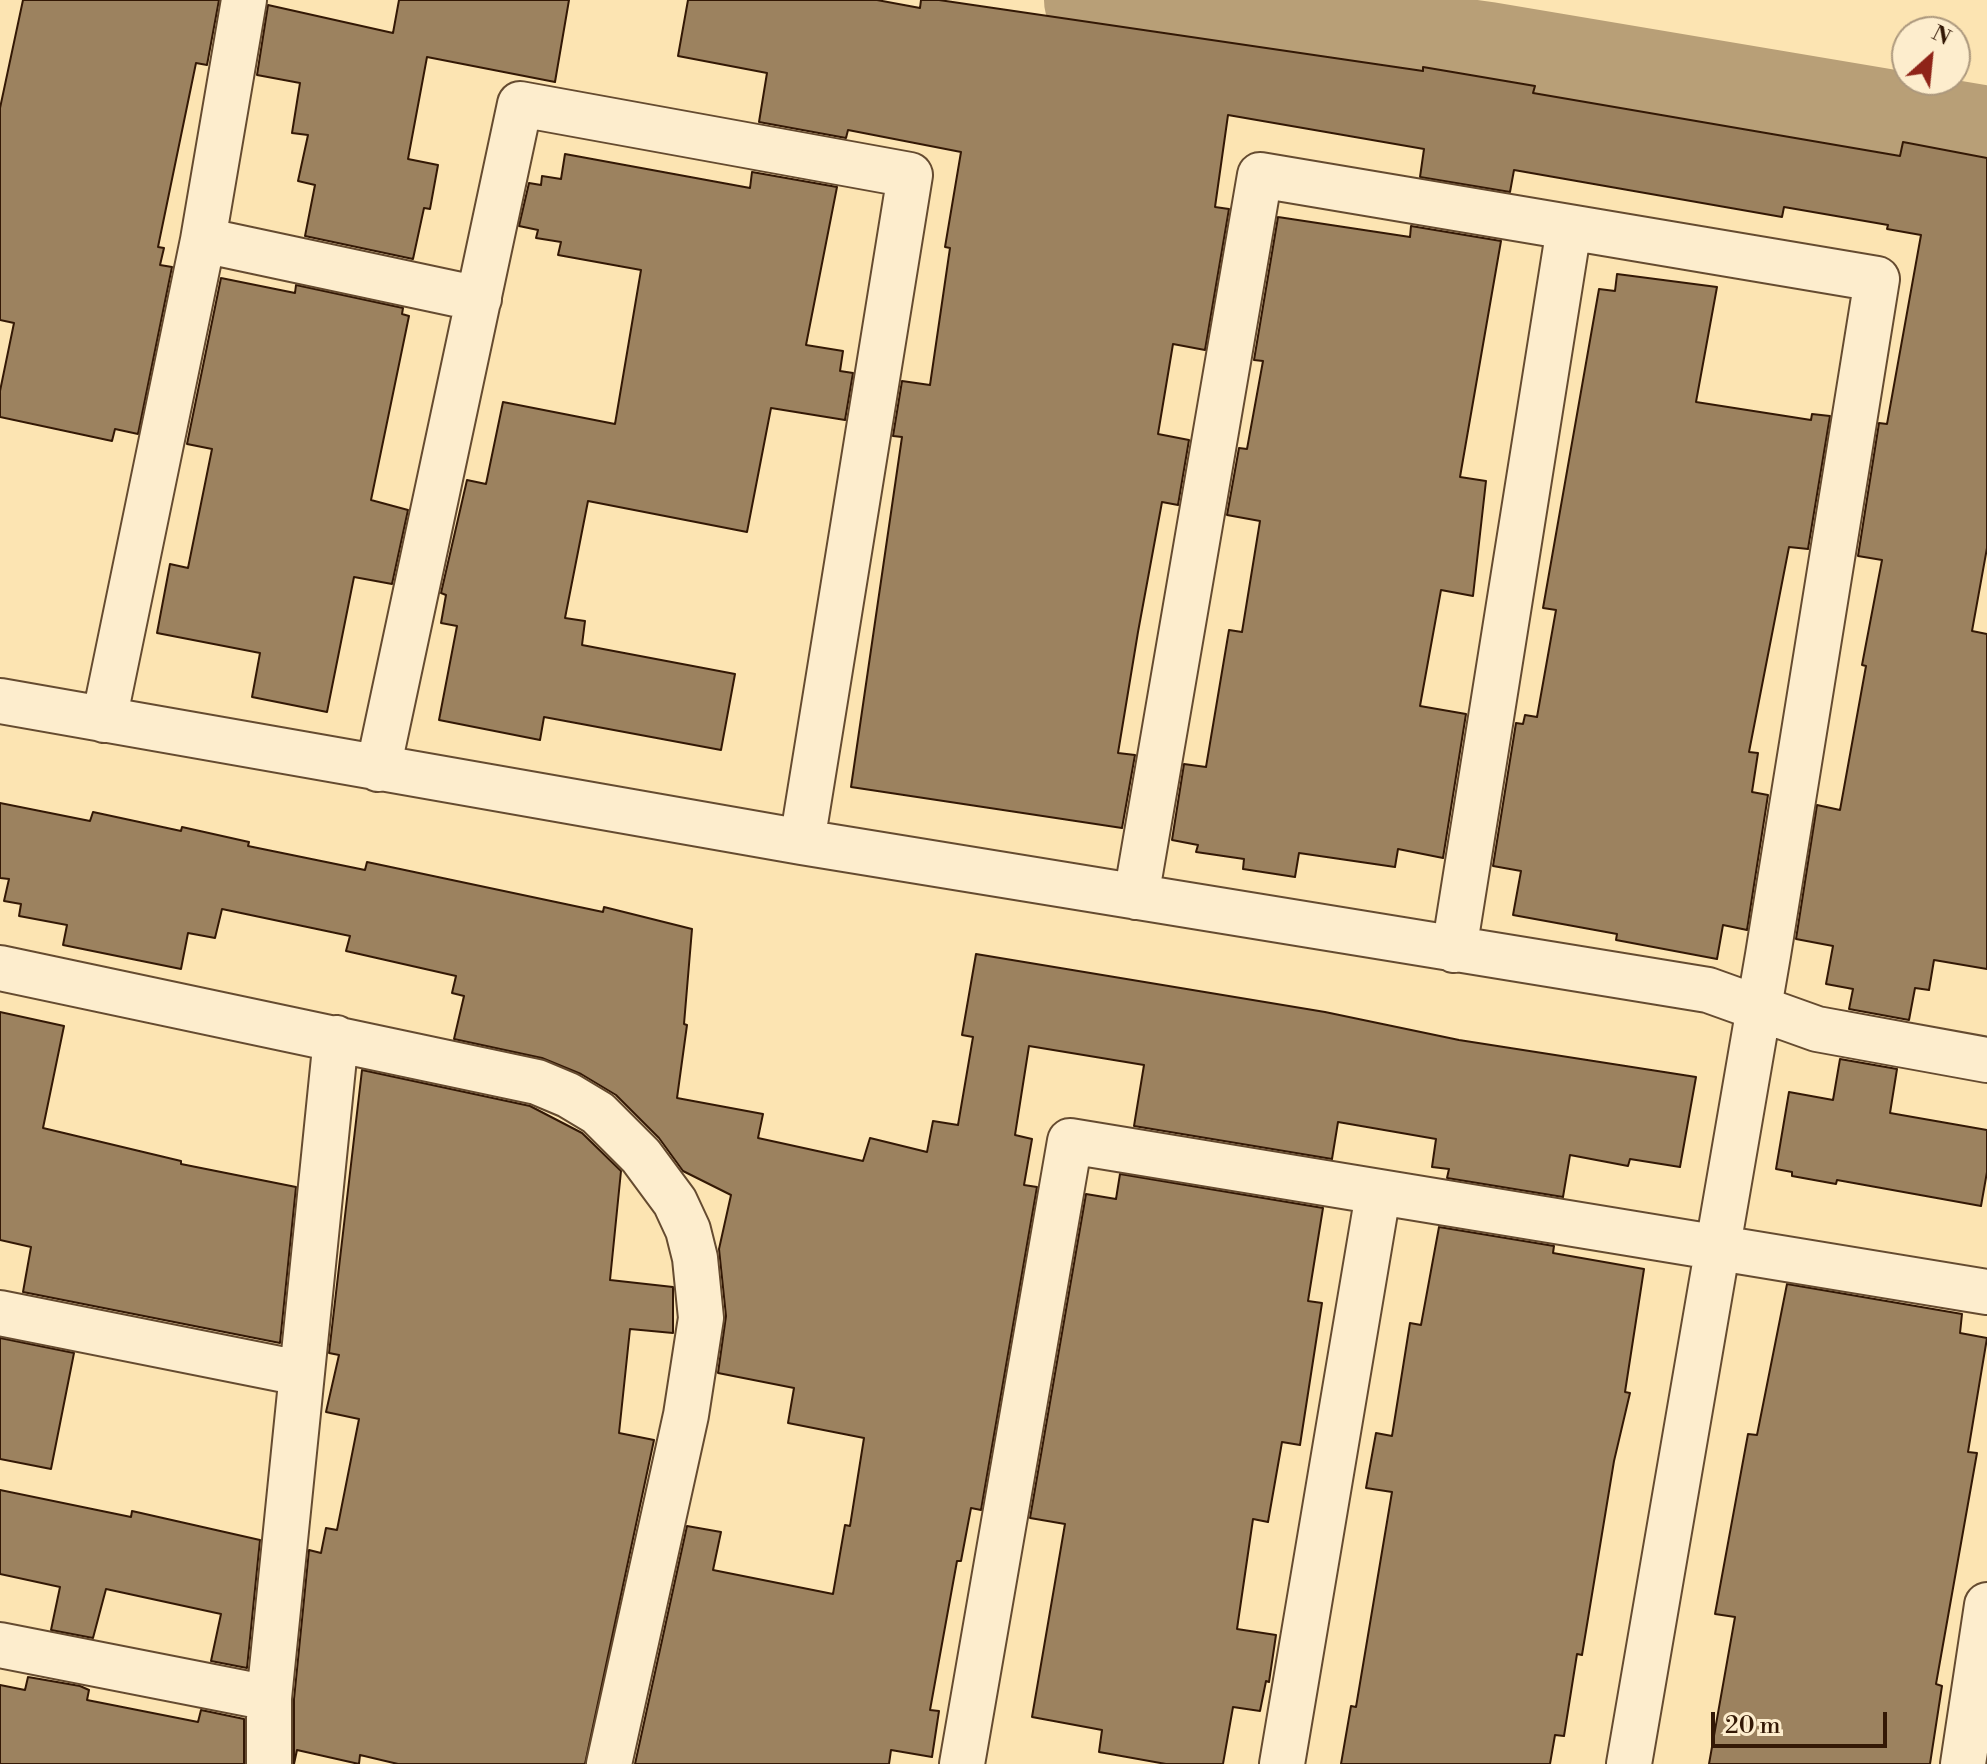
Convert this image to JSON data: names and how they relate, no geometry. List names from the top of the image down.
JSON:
{
  "scale_bar": "20 m",
  "north": "top right"
}
